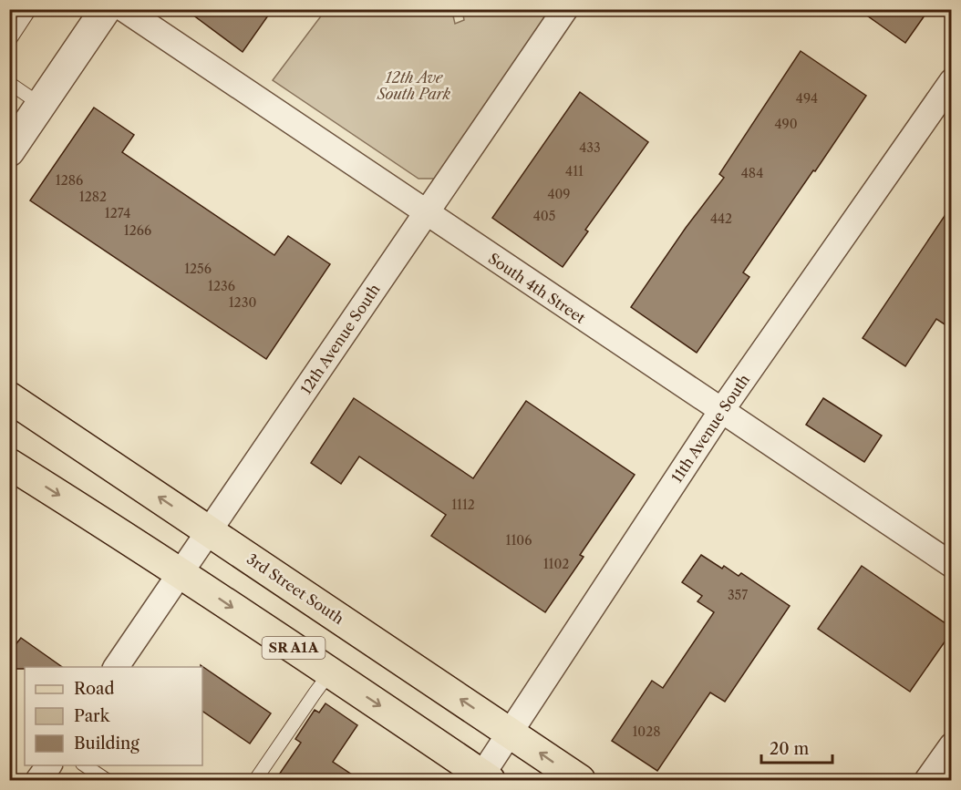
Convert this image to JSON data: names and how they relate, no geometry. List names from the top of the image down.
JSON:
{
  "streets": {
    "main road": ["3rd Street South", "SR A1A"],
    "street": ["South 4th Street", "12th Avenue South", "11th Avenue South"]
  },
  "crossings": [
    ["South 4th Street", "12th Avenue South"],
    ["South 4th Street", "11th Avenue South"],
    ["12th Avenue South", "3rd Street South"],
    ["12th Avenue South", "SR A1A"],
    ["11th Avenue South", "3rd Street South"],
    ["11th Avenue South", "SR A1A"]
  ],
  "parks": ["12th Ave South Park"],
  "house_numbers": [
    "494",
    "490",
    "433",
    "411",
    "484",
    "1286",
    "409",
    "1282",
    "1274",
    "405",
    "442",
    "1266",
    "1256",
    "1236",
    "1230",
    "1112",
    "1106",
    "1102",
    "357",
    "1028"
  ],
  "legend": ["Road", "Park", "Building"],
  "scale_bar": "20 m"
}
